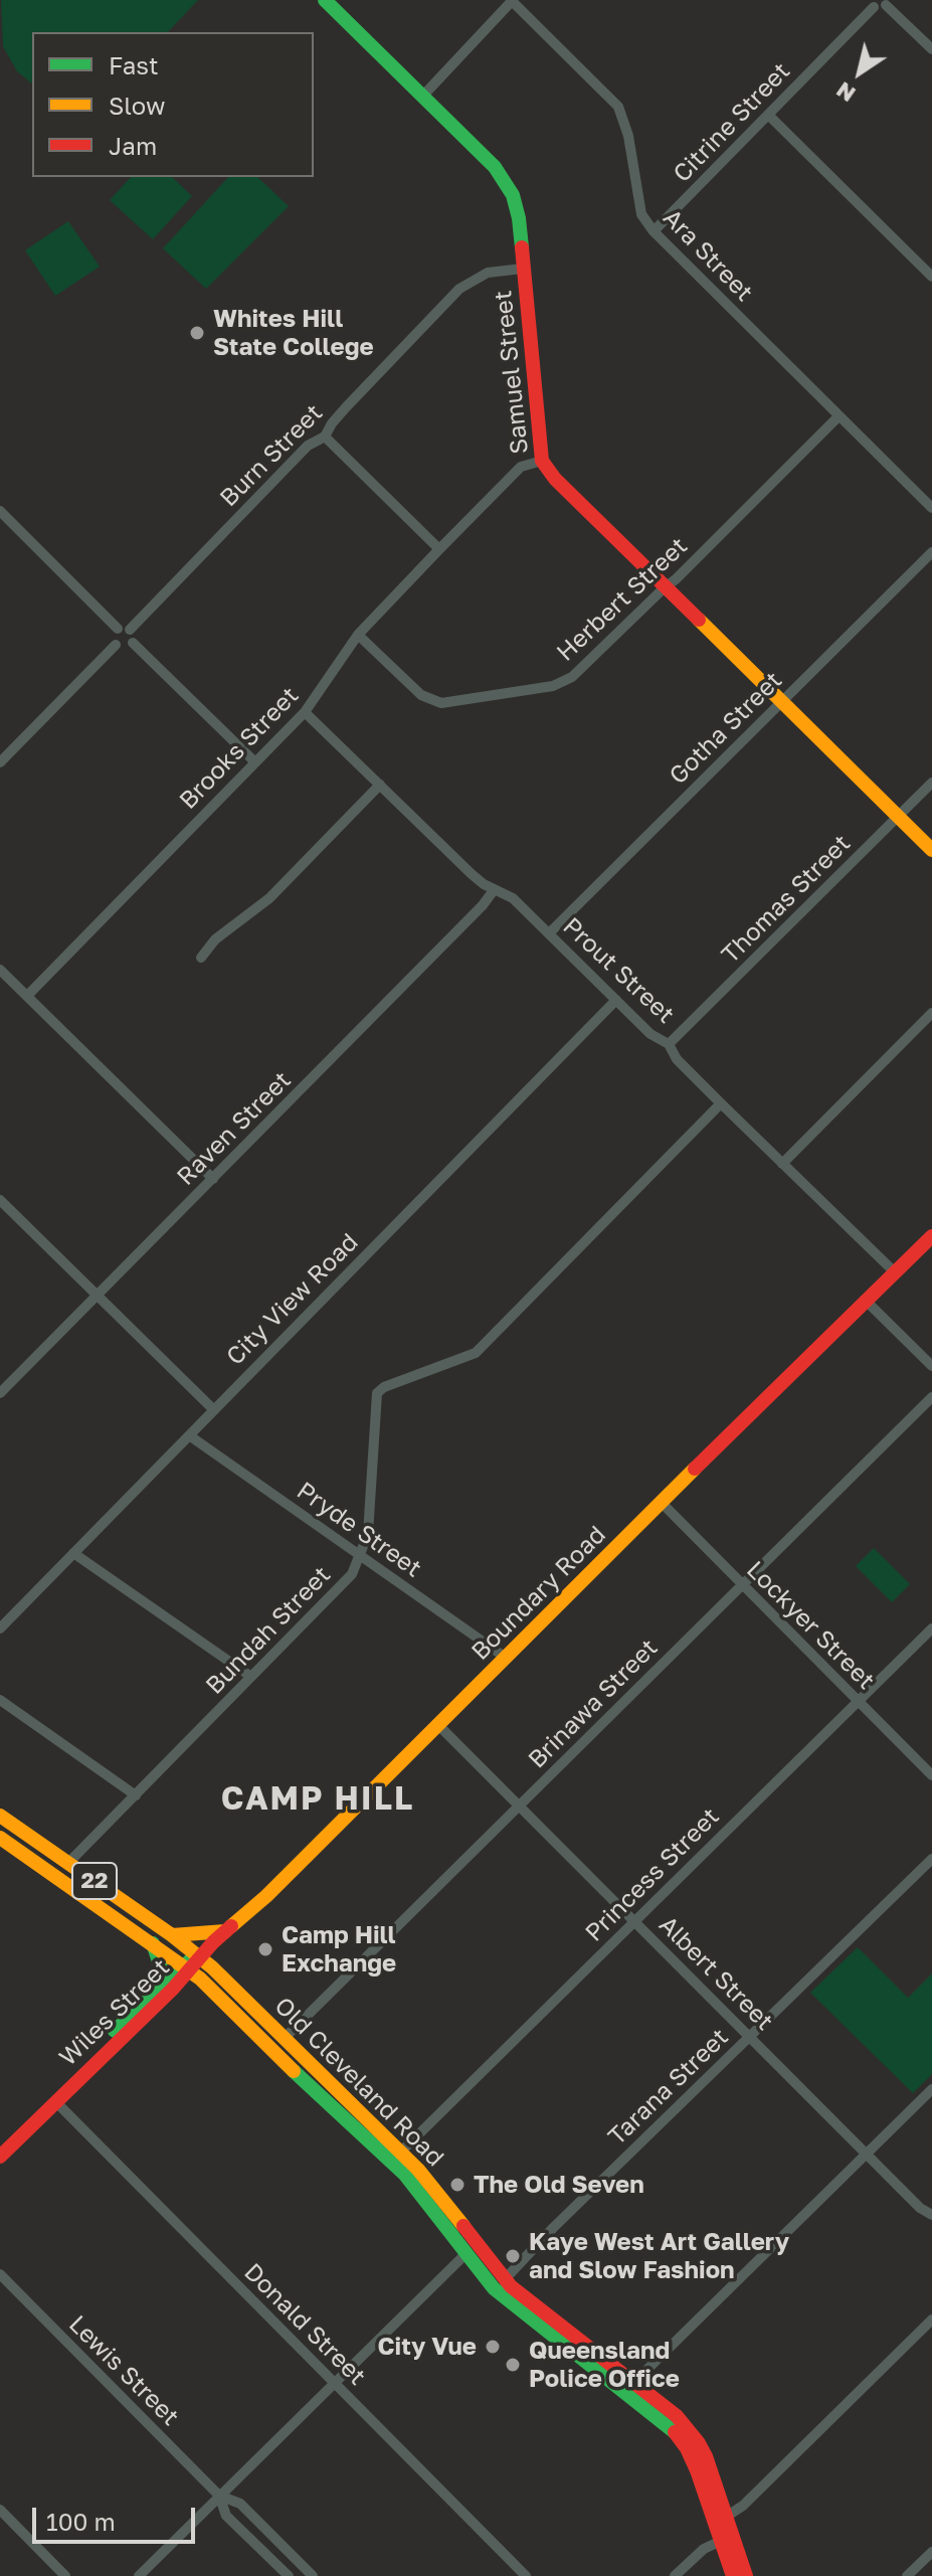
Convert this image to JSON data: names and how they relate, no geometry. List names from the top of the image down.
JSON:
{
  "streets": {
    "main road": [
      "Samuel Street",
      "Boundary Road",
      "22",
      "Wiles Street",
      "Old Cleveland Road"
    ],
    "street": [
      "Citrine Street",
      "Ara Street",
      "Burn Street",
      "Herbert Street",
      "Gotha Street",
      "Brooks Street",
      "Thomas Street",
      "Prout Street",
      "Raven Street",
      "City View Road",
      "Pryde Street",
      "Lockyer Street",
      "Bundah Street",
      "Brinawa Street",
      "Princess Street",
      "Albert Street",
      "Tarana Street",
      "Donald Street",
      "Lewis Street"
    ]
  },
  "crossings": [
    ["Citrine Street", "Ara Street"],
    ["Ara Street", "Herbert Street"],
    ["Samuel Street", "Burn Street"],
    ["Samuel Street", "Herbert Street"],
    ["Samuel Street", "Gotha Street"],
    ["Samuel Street", "Brooks Street"],
    ["Samuel Street", "Thomas Street"],
    ["Herbert Street", "Brooks Street"],
    ["Gotha Street", "Prout Street"],
    ["Brooks Street", "Prout Street"],
    ["Thomas Street", "Prout Street"],
    ["Prout Street", "Raven Street"],
    ["Prout Street", "City View Road"],
    ["Prout Street", "Boundary Road"],
    ["Prout Street", "Bundah Street"],
    ["City View Road", "Pryde Street"],
    ["Pryde Street", "Boundary Road"],
    ["Pryde Street", "Bundah Street"],
    ["Boundary Road", "Lockyer Street"],
    ["Boundary Road", "Albert Street"],
    ["Boundary Road", "Wiles Street"],
    ["Boundary Road", "Old Cleveland Road"],
    ["Lockyer Street", "Brinawa Street"],
    ["Lockyer Street", "Princess Street"],
    ["Bundah Street", "Old Cleveland Road"],
    ["Brinawa Street", "Albert Street"],
    ["Brinawa Street", "Old Cleveland Road"],
    ["Princess Street", "Albert Street"],
    ["Princess Street", "Old Cleveland Road"],
    ["Albert Street", "Tarana Street"],
    ["Wiles Street", "Old Cleveland Road"],
    ["Wiles Street", "Donald Street"],
    ["Old Cleveland Road", "Tarana Street"]
  ],
  "districts": ["CAMP HILL"],
  "places": [
    "Whites Hill State College",
    "Camp Hill Exchange",
    "The Old Seven",
    "Kaye West Art Gallery and Slow Fashion",
    "City Vue",
    "Queensland Police Office"
  ],
  "legend": ["Fast", "Slow", "Jam"],
  "scale_bar": "100 m",
  "north": "bottom left"
}
